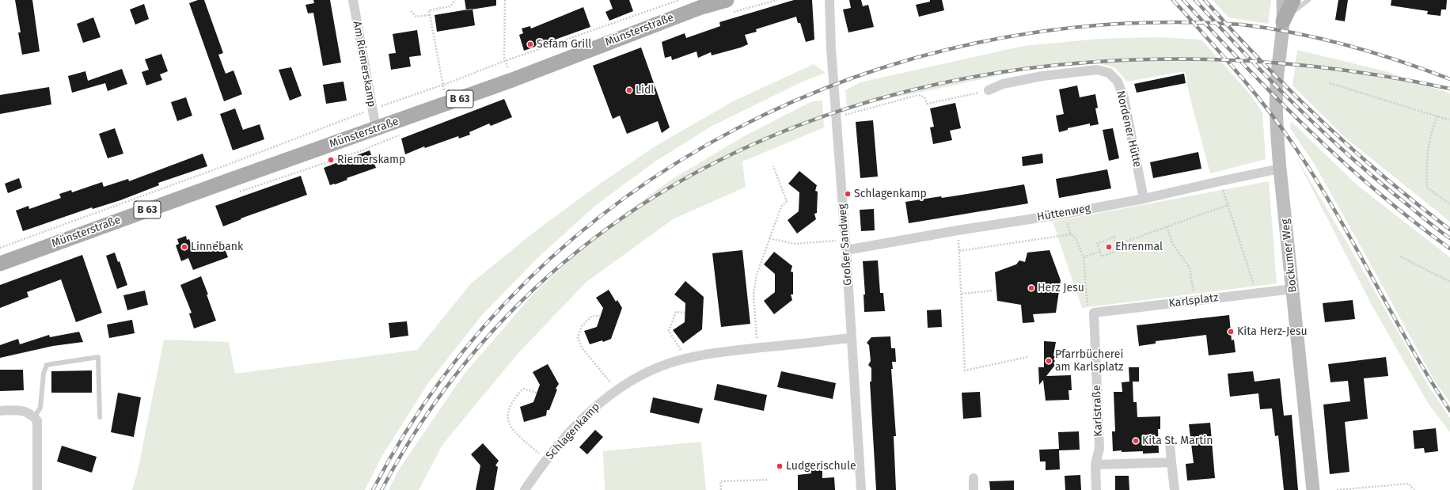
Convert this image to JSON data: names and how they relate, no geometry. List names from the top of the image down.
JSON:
{
  "streets": {
    "main road": ["Münsterstraße", "B 63", "Bockumer Weg"],
    "street": [
      "Am Riemerskamp",
      "Nordener Hütte",
      "Hüttenweg",
      "Großer Sandweg",
      "Karlsplatz",
      "Karlstraße",
      "Schlagenkamp"
    ]
  },
  "crossings": [
    ["Münsterstraße", "Am Riemerskamp"],
    ["Nordener Hütte", "Hüttenweg"],
    ["Hüttenweg", "Großer Sandweg"],
    ["Hüttenweg", "Bockumer Weg"],
    ["Großer Sandweg", "Schlagenkamp"],
    ["Bockumer Weg", "Karlsplatz"],
    ["Karlsplatz", "Karlstraße"]
  ],
  "places": [
    "Sefam Grill",
    "Lidl",
    "Riemerskamp",
    "Schlagenkamp",
    "Linnebank",
    "Ehrenmal",
    "Herz Jesu",
    "Kita Herz-Jesu",
    "Pfarrbücherei am Karlsplatz",
    "Kita St. Martin",
    "Ludgerischule"
  ]
}
